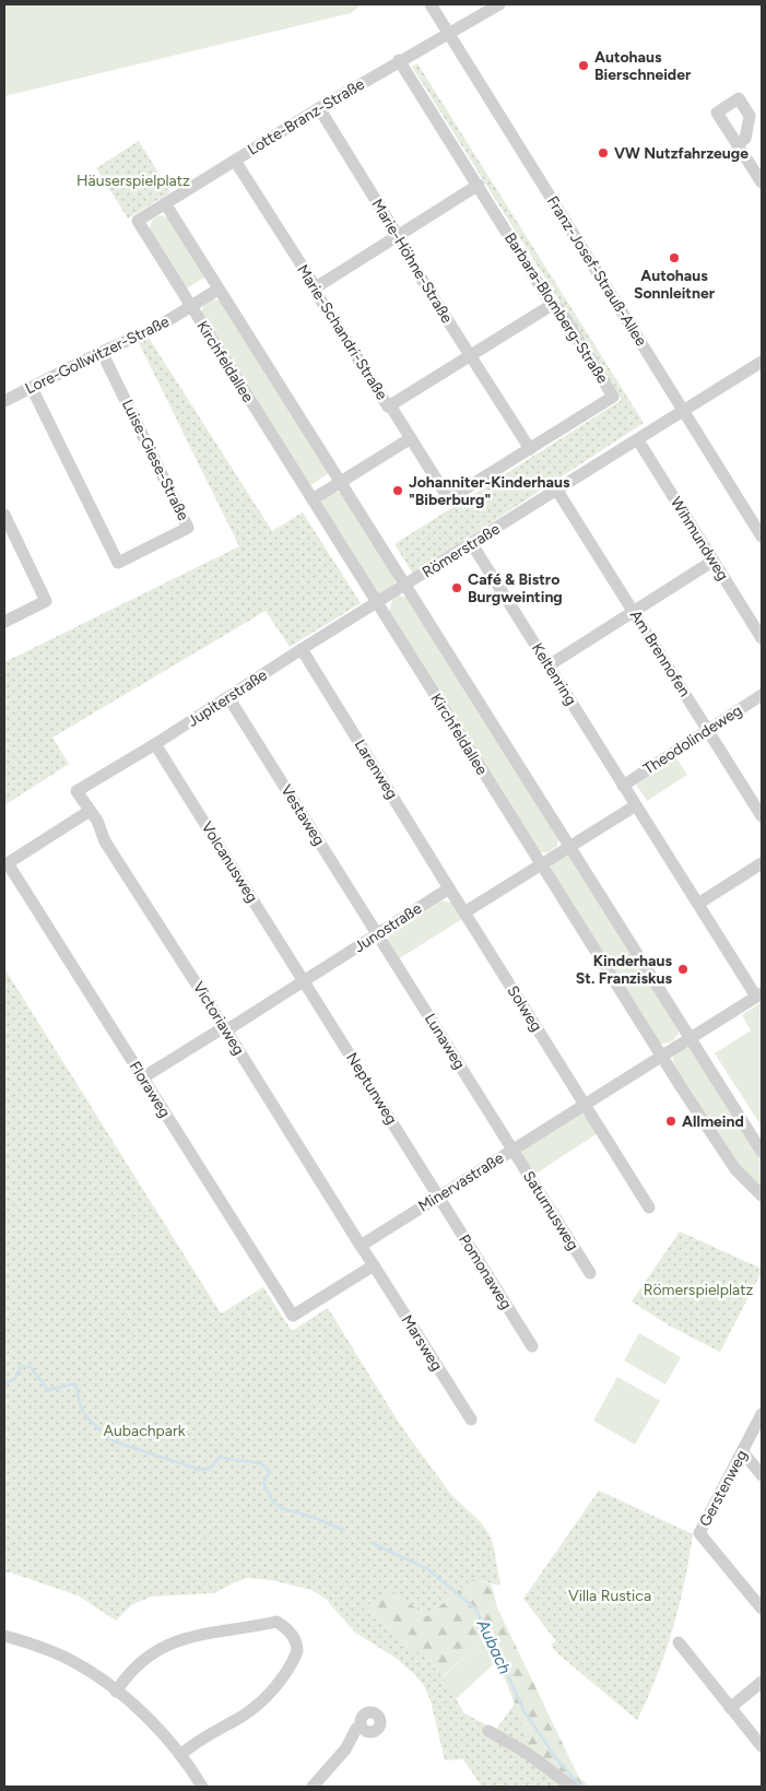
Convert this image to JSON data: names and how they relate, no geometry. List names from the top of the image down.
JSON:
{
  "streets": {
    "street": [
      "Lotte-Branz-Straße",
      "Marie-Höhne-Straße",
      "Franz-Josef-Strauß-Allee",
      "Barbara-Blomberg-Straße",
      "Marie-Schandri-Straße",
      "Lore-Gollwitzer-Straße",
      "Kirchfeldallee",
      "Luise-Giese-Straße",
      "Wihmundweg",
      "Römerstraße",
      "Am Brennofen",
      "Keltenring",
      "Jupiterstraße",
      "Theodolindeweg",
      "Larenweg",
      "Vestaweg",
      "Volcanusweg",
      "Junostraße",
      "Solweg",
      "Victoriaweg",
      "Lunaweg",
      "Neptunweg",
      "Floraweg",
      "Minervastraße",
      "Saturnusweg",
      "Pomonaweg",
      "Marsweg",
      "Gerstenweg"
    ]
  },
  "crossings": [
    ["Lotte-Branz-Straße", "Marie-Höhne-Straße"],
    ["Lotte-Branz-Straße", "Franz-Josef-Strauß-Allee"],
    ["Lotte-Branz-Straße", "Barbara-Blomberg-Straße"],
    ["Lotte-Branz-Straße", "Marie-Schandri-Straße"],
    ["Lotte-Branz-Straße", "Kirchfeldallee"],
    ["Marie-Höhne-Straße", "Barbara-Blomberg-Straße"],
    ["Franz-Josef-Strauß-Allee", "Römerstraße"],
    ["Barbara-Blomberg-Straße", "Marie-Schandri-Straße"],
    ["Lore-Gollwitzer-Straße", "Kirchfeldallee"],
    ["Lore-Gollwitzer-Straße", "Luise-Giese-Straße"],
    ["Kirchfeldallee", "Jupiterstraße"],
    ["Kirchfeldallee", "Minervastraße"],
    ["Wihmundweg", "Römerstraße"],
    ["Römerstraße", "Am Brennofen"],
    ["Römerstraße", "Keltenring"],
    ["Am Brennofen", "Theodolindeweg"],
    ["Keltenring", "Theodolindeweg"],
    ["Jupiterstraße", "Larenweg"],
    ["Jupiterstraße", "Vestaweg"],
    ["Jupiterstraße", "Volcanusweg"],
    ["Jupiterstraße", "Victoriaweg"],
    ["Larenweg", "Junostraße"],
    ["Vestaweg", "Junostraße"],
    ["Vestaweg", "Lunaweg"],
    ["Volcanusweg", "Junostraße"],
    ["Volcanusweg", "Neptunweg"],
    ["Junostraße", "Victoriaweg"],
    ["Junostraße", "Lunaweg"],
    ["Junostraße", "Neptunweg"],
    ["Junostraße", "Floraweg"],
    ["Solweg", "Minervastraße"],
    ["Victoriaweg", "Floraweg"],
    ["Victoriaweg", "Minervastraße"],
    ["Lunaweg", "Minervastraße"],
    ["Lunaweg", "Saturnusweg"],
    ["Neptunweg", "Minervastraße"],
    ["Neptunweg", "Pomonaweg"],
    ["Floraweg", "Marsweg"],
    ["Minervastraße", "Saturnusweg"],
    ["Minervastraße", "Pomonaweg"]
  ],
  "water": ["Aubach"],
  "parks": [
    "Häuserspielplatz",
    "Römerspielplatz",
    "Aubachpark",
    "Villa Rustica"
  ],
  "places": [
    "Autohaus Bierschneider",
    "VW Nutzfahrzeuge",
    "Autohaus Sonnleitner",
    "Johanniter-Kinderhaus \"Biberburg\"",
    "Café & Bistro Burgweinting",
    "Kinderhaus St. Franziskus",
    "Allmeind"
  ]
}
